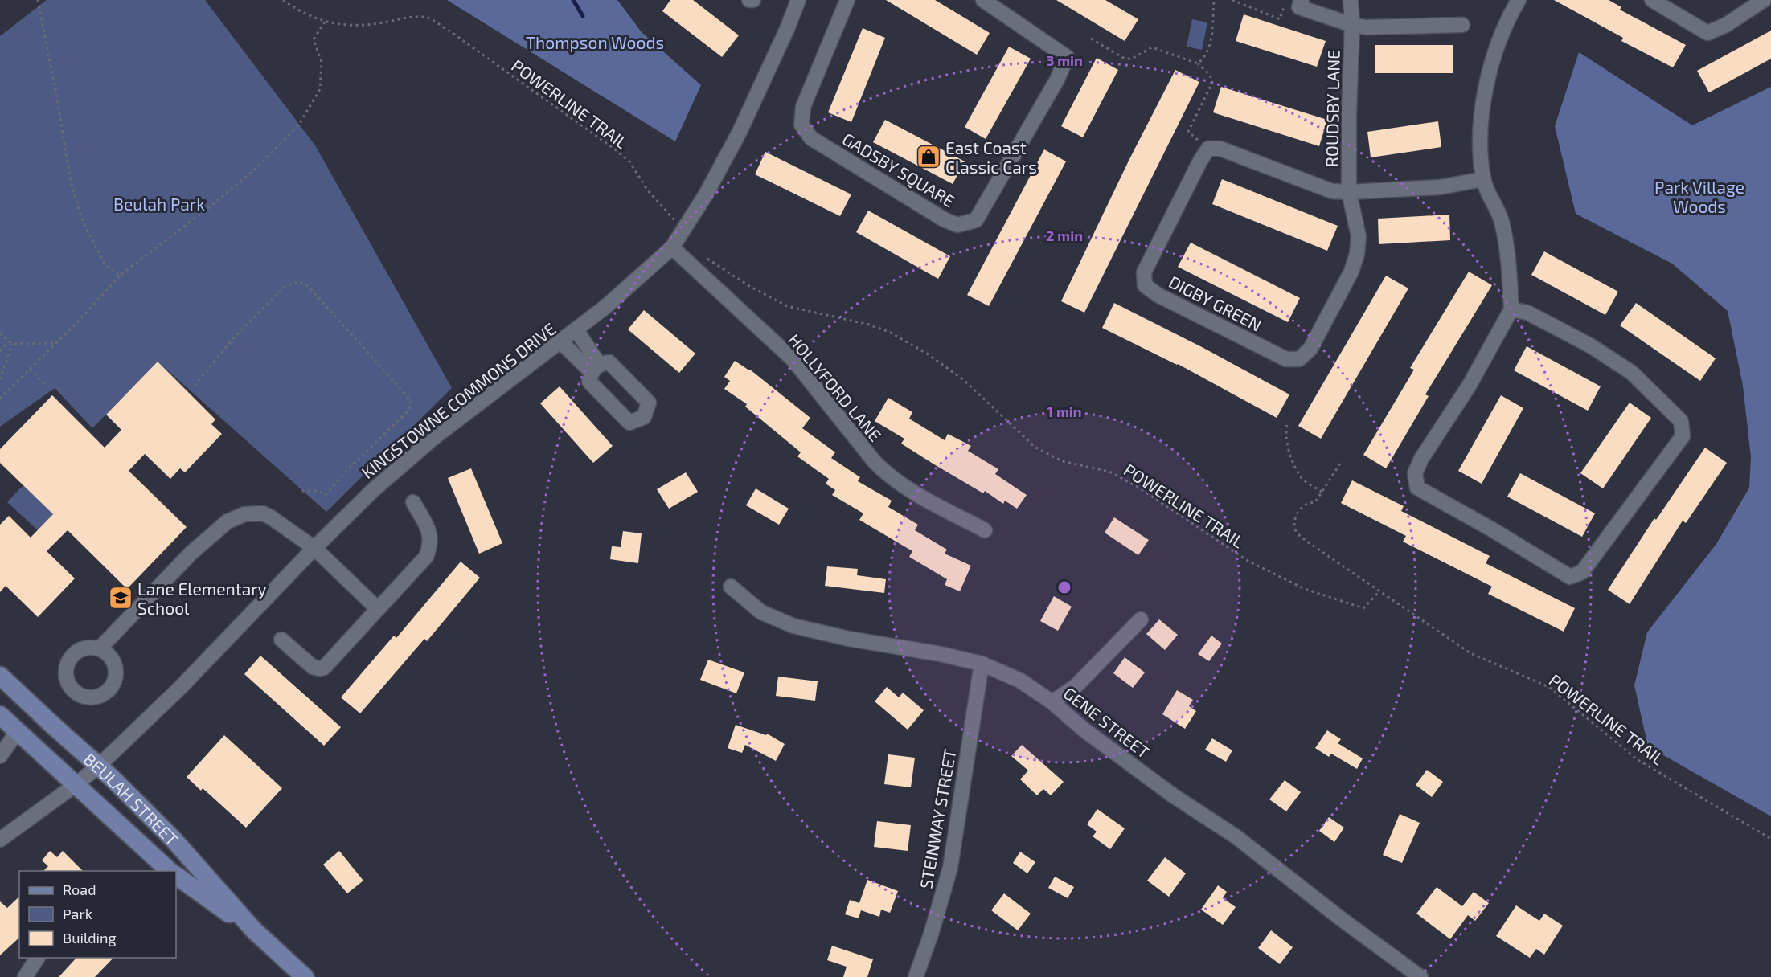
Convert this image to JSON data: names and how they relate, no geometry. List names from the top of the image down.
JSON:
{
  "streets": {
    "main road": ["BEULAH STREET"],
    "street": [
      "ROUDSBY LANE",
      "GADSBY SQUARE",
      "DIGBY GREEN",
      "HOLLYFORD LANE",
      "KINGSTOWNE COMMONS DRIVE",
      "GENE STREET",
      "STEINWAY STREET"
    ],
    "path": ["POWERLINE TRAIL"]
  },
  "crossings": [
    ["POWERLINE TRAIL", "KINGSTOWNE COMMONS DRIVE"],
    ["ROUDSBY LANE", "DIGBY GREEN"],
    ["HOLLYFORD LANE", "KINGSTOWNE COMMONS DRIVE"],
    ["KINGSTOWNE COMMONS DRIVE", "BEULAH STREET"],
    ["GENE STREET", "STEINWAY STREET"]
  ],
  "parks": ["Thompson Woods", "Park Village Woods", "Beulah Park"],
  "places": {
    "shop": ["East Coast Classic Cars"],
    "school or university": ["Lane Elementary School"]
  },
  "legend": ["Road", "Park", "Building"],
  "rings": ["3 min", "2 min", "1 min"]
}
